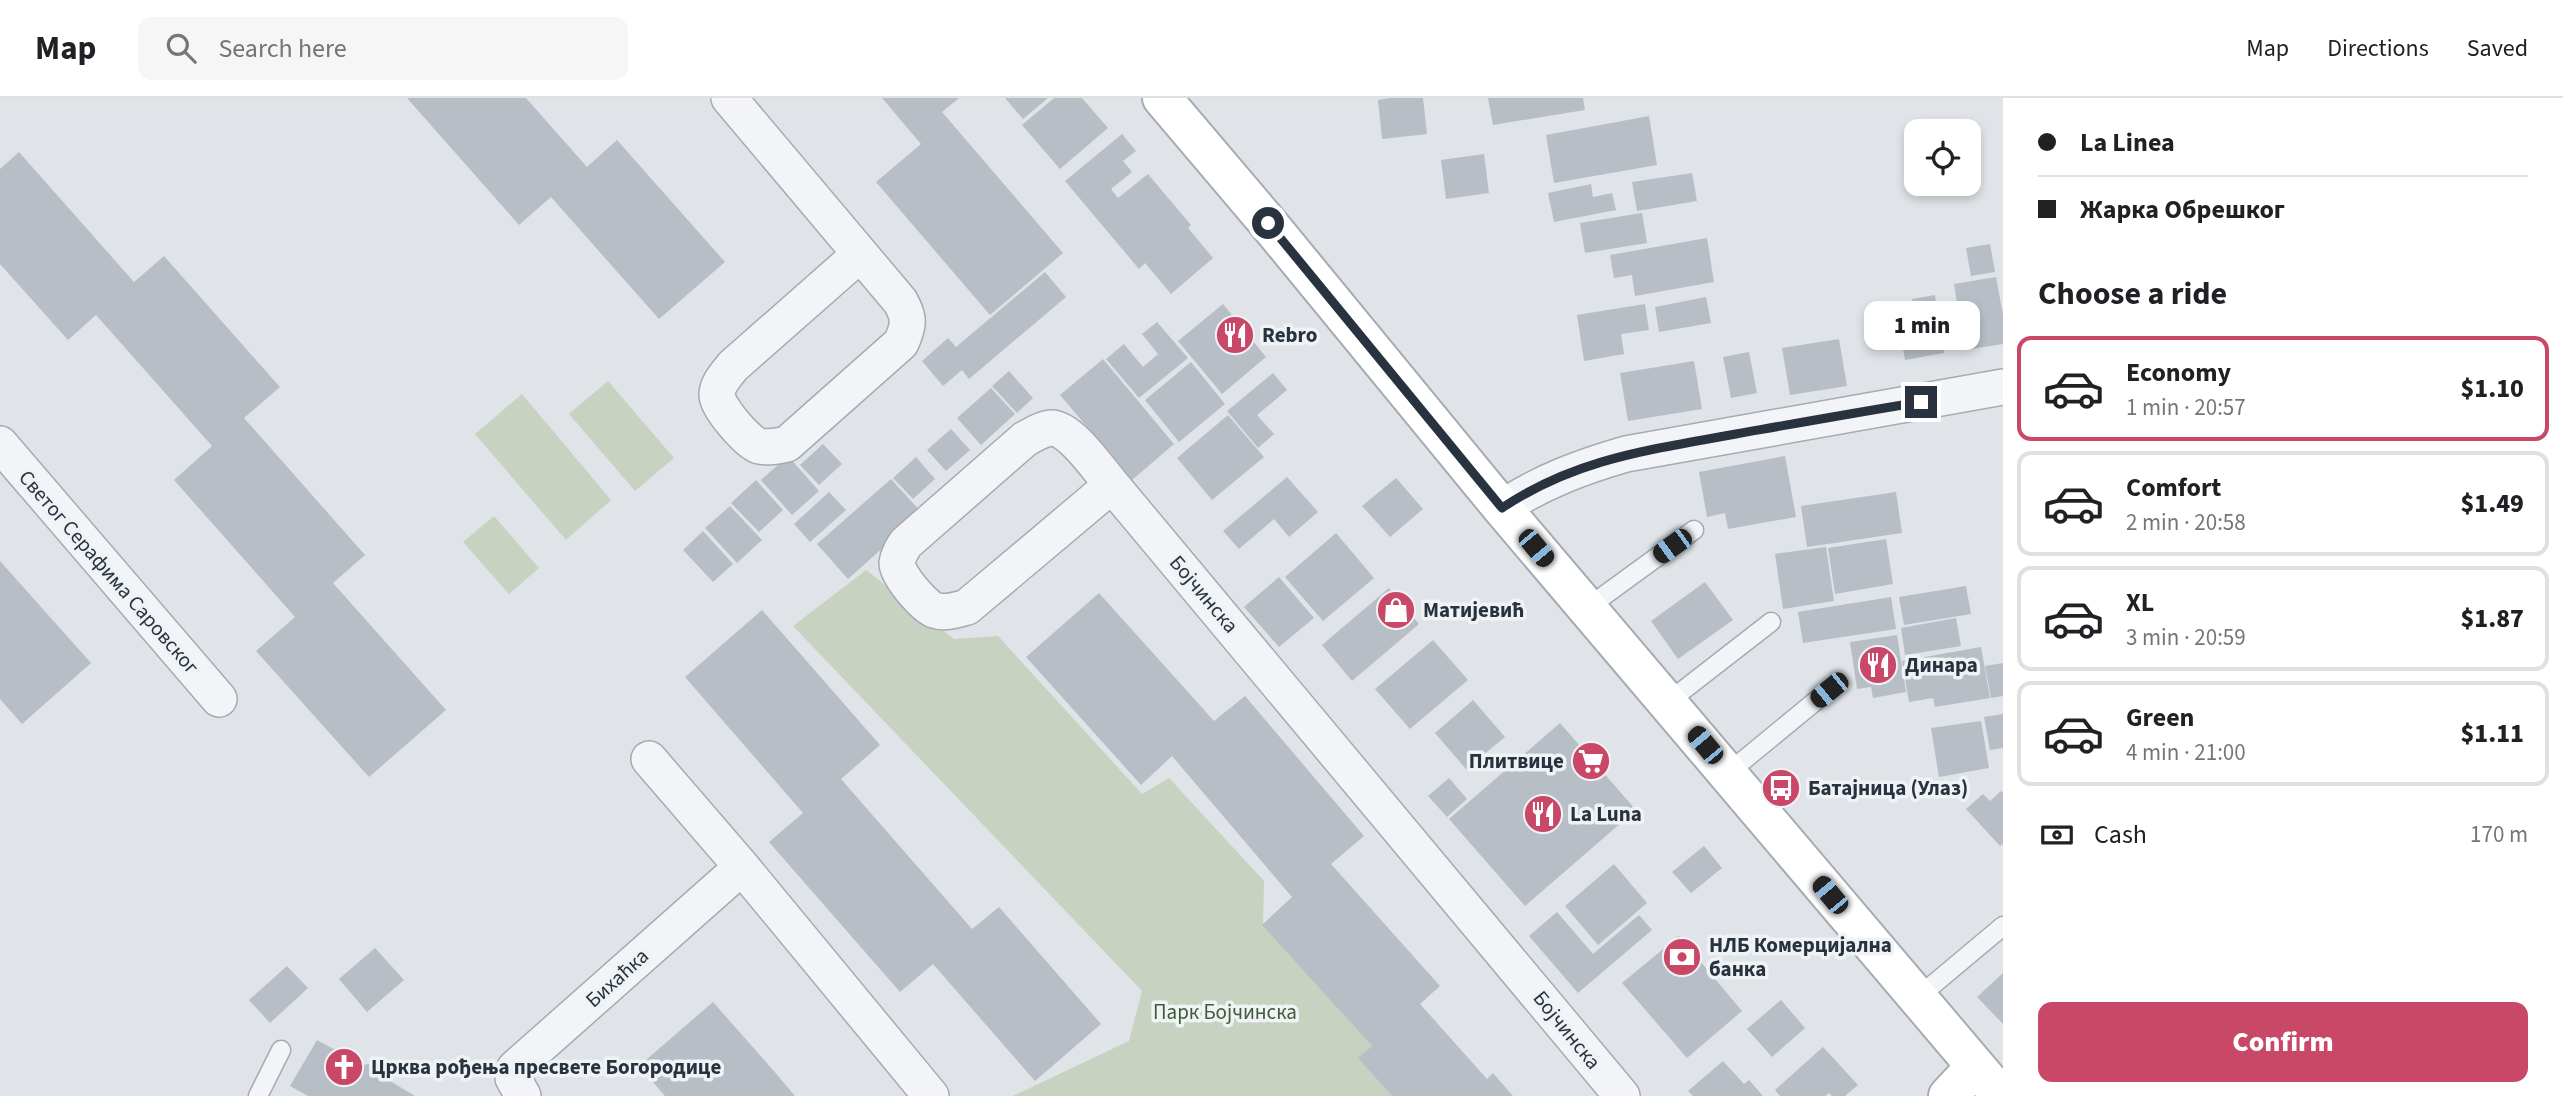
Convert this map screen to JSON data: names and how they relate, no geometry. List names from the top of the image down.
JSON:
{
  "streets": {
    "street": ["Светог Серафима Саровског", "Бојчинска", "Бихаћка"]
  },
  "parks": ["Парк Бојчинска"],
  "places": {
    "restaurant": ["Rebro", "Динара", "La Luna"],
    "shop": ["Матијевић"],
    "supermarket": ["Плитвице"],
    "bus stop": ["Батајница (Улаз)"],
    "bank": ["НЛБ Комерцијална банка"],
    "church": ["Црква рођења пресвете Богородице"]
  },
  "page": {
    "header": "Map",
    "search": "Search here",
    "nav": ["Map", "Directions", "Saved"],
    "banner": ["La Linea", "Жарка Обрешког"],
    "heading": "Choose a ride",
    "bubble": "1 min",
    "list": [
      {
        "name": "Economy",
        "note": "1 min · 20:57",
        "value": "$1.10"
      },
      {
        "name": "Comfort",
        "note": "2 min · 20:58",
        "value": "$1.49"
      },
      {
        "name": "XL",
        "note": "3 min · 20:59",
        "value": "$1.87"
      },
      {
        "name": "Green",
        "note": "4 min · 21:00",
        "value": "$1.11"
      }
    ],
    "pay": ["Cash", "170 m"],
    "buttons": "Confirm"
  }
}
